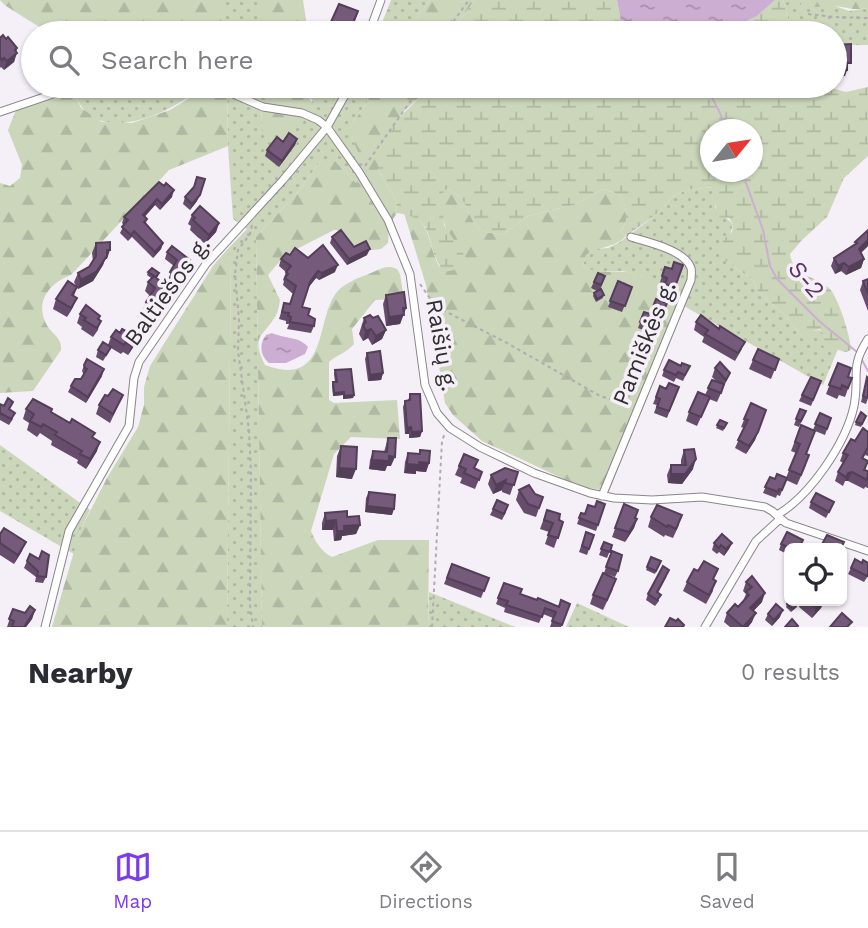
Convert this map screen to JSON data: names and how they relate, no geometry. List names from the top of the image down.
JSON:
{
  "streets": {
    "street": ["Baltiešos g.", "Pamiškės g.", "Raišių g."]
  },
  "crossings": [
    ["Baltiešos g.", "Raišių g."]
  ],
  "water": ["S-2"],
  "north": "top right",
  "page": {
    "search": "Search here",
    "heading": ["Nearby", "0 results"],
    "nav": ["Map", "Directions", "Saved"]
  }
}
